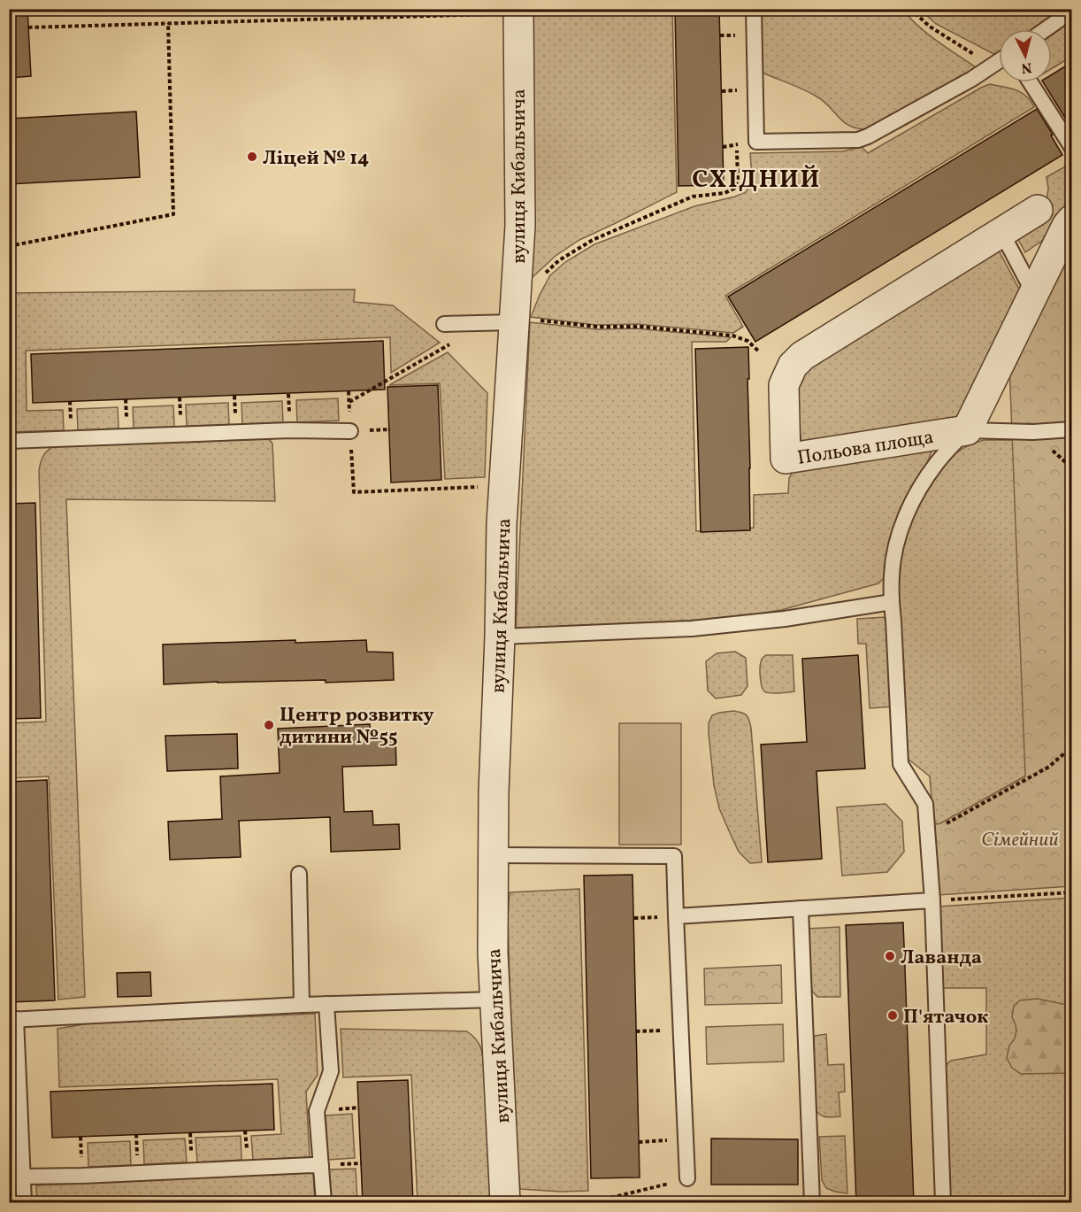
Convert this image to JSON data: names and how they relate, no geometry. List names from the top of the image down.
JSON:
{
  "streets": {
    "street": ["вулиця Кибальчича", "Польова площа"]
  },
  "districts": ["СХІДНИЙ"],
  "parks": ["Сімейний"],
  "places": [
    "Ліцей № 14",
    "Центр розвитку дитини №55",
    "Лаванда",
    "П'ятачок"
  ],
  "north": "bottom"
}
